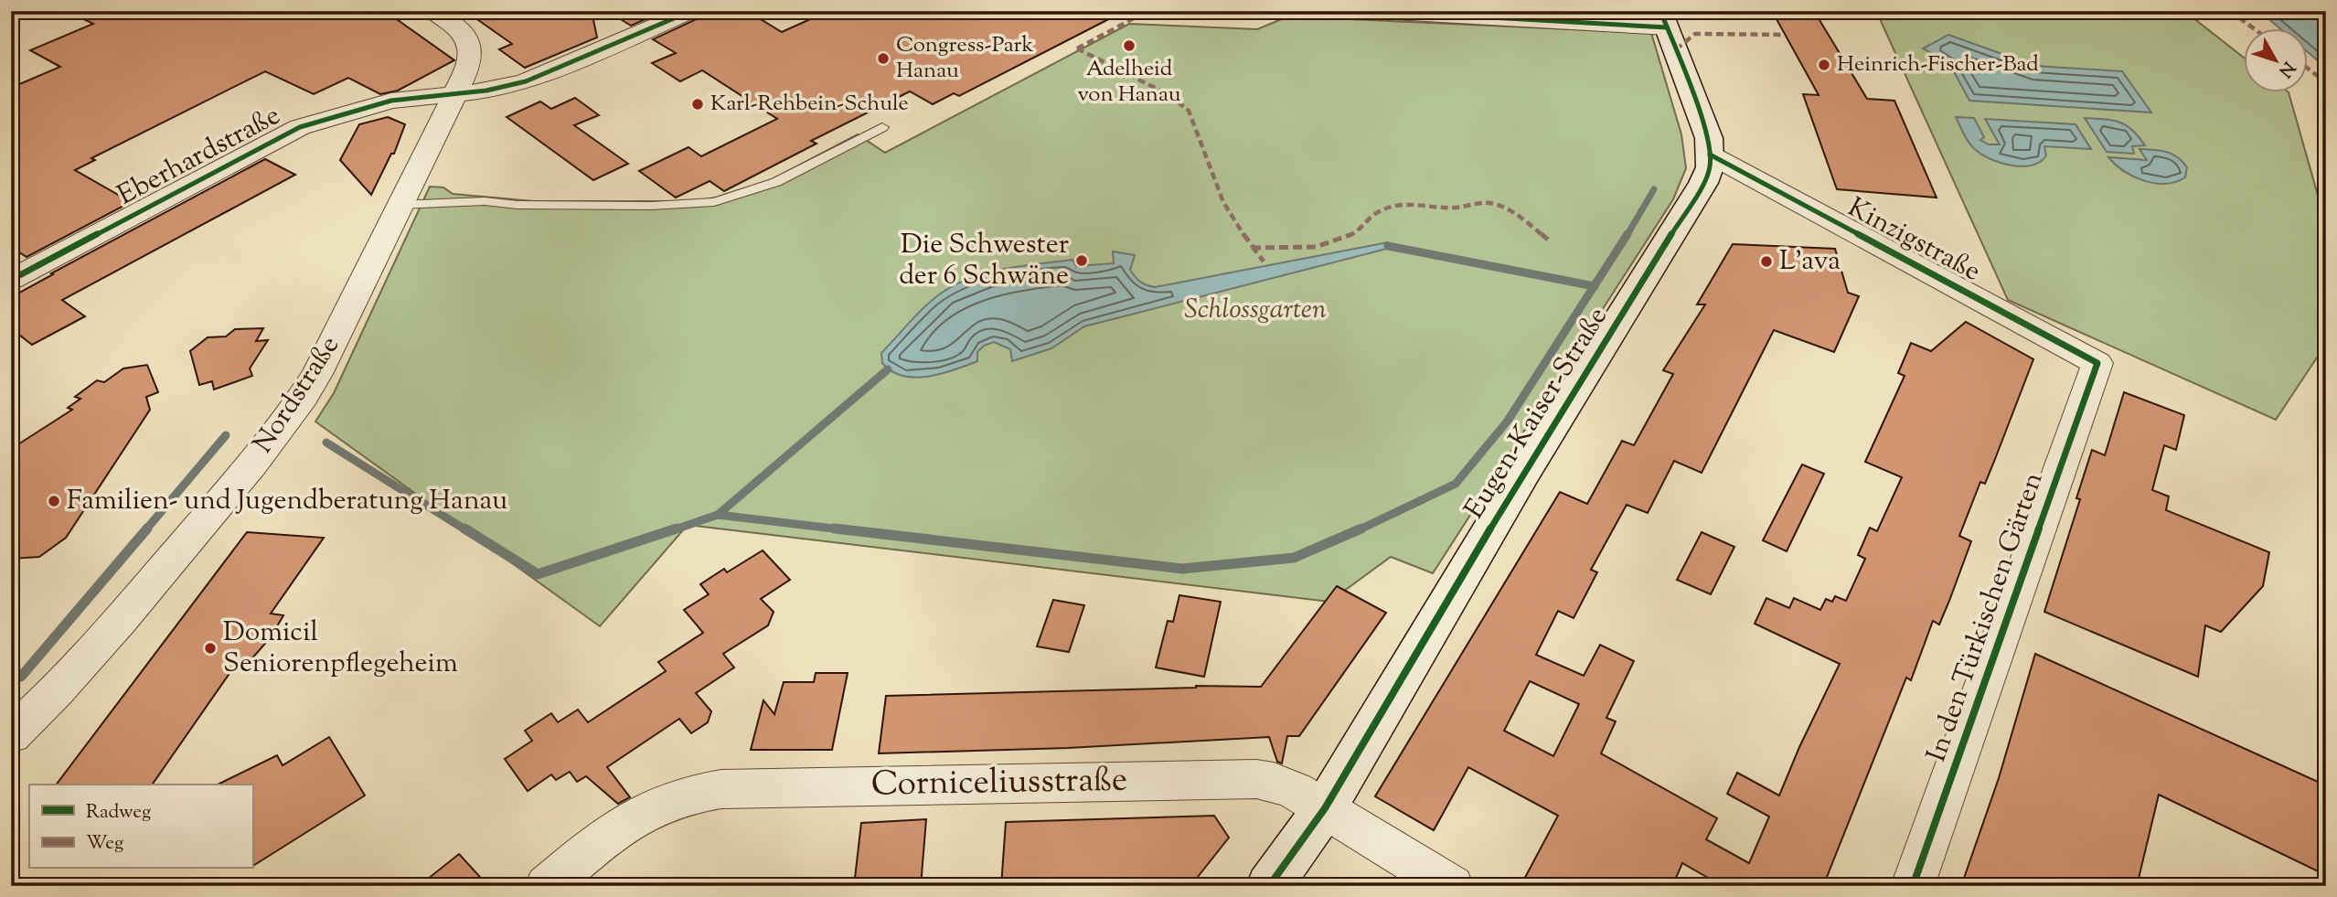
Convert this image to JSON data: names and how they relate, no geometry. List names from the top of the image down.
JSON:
{
  "streets": {
    "main road": ["Eugen-Kaiser-Straße"],
    "street": [
      "Eberhardstraße",
      "Kinzigstraße",
      "Nordstraße",
      "In den Türkischen Gärten",
      "Corniceliusstraße"
    ]
  },
  "crossings": [
    ["Eberhardstraße", "Nordstraße"],
    ["Kinzigstraße", "Eugen-Kaiser-Straße"],
    ["Kinzigstraße", "In den Türkischen Gärten"],
    ["Eugen-Kaiser-Straße", "Corniceliusstraße"]
  ],
  "parks": ["Schlossgarten"],
  "places": [
    "Adelheid von Hanau",
    "Congress-Park Hanau",
    "Heinrich-Fischer-Bad",
    "Karl-Rehbein-Schule",
    "Die Schwester der 6 Schwäne",
    "L'ava",
    "Familien- und Jugendberatung Hanau",
    "Domicil Seniorenpflegeheim"
  ],
  "legend": ["Radweg", "Weg"],
  "north": "bottom right"
}
